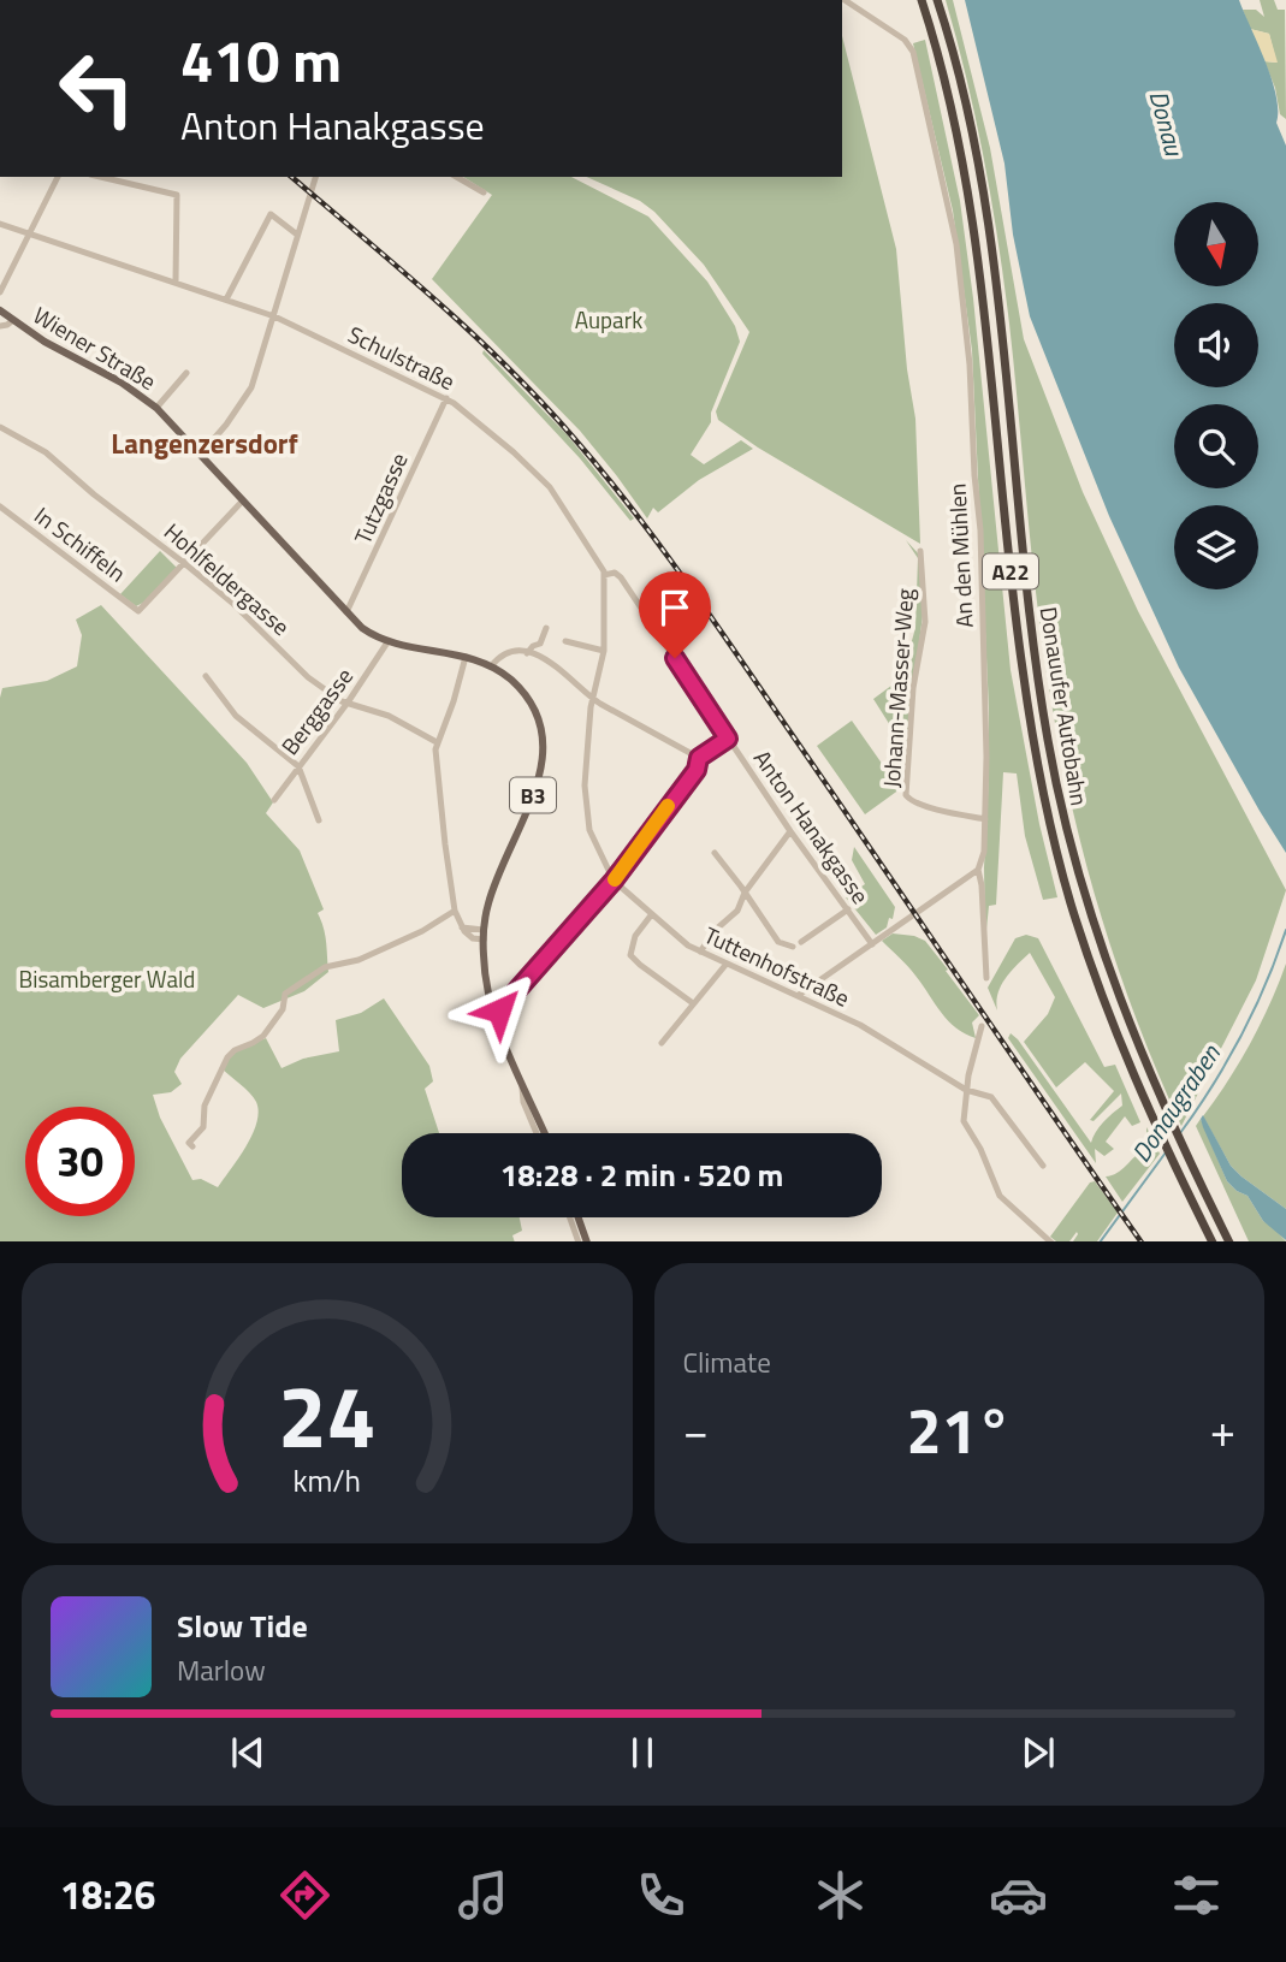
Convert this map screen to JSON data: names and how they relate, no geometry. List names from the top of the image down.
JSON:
{
  "streets": {
    "highway": ["A22", "Donauufer Autobahn"],
    "main road": ["Wiener Straße", "B3"],
    "street": [
      "Schulstraße",
      "Tutzgasse",
      "In Schiffeln",
      "An den Mühlen",
      "Hohlfeldergasse",
      "Johann-Masser-Weg",
      "Berggasse",
      "Anton Hanakgasse",
      "Tuttenhofstraße"
    ]
  },
  "crossings": [
    ["Wiener Straße", "B3"],
    ["Schulstraße", "Tutzgasse"],
    ["Schulstraße", "Anton Hanakgasse"],
    ["Schulstraße", "Tuttenhofstraße"],
    ["Tutzgasse", "B3"],
    ["In Schiffeln", "Hohlfeldergasse"],
    ["An den Mühlen", "Johann-Masser-Weg"],
    ["Hohlfeldergasse", "Berggasse"],
    ["Berggasse", "B3"]
  ],
  "districts": ["Langenzersdorf"],
  "water": ["Donau", "Donaugraben"],
  "parks": ["Aupark", "Bisamberger Wald"],
  "north": "bottom",
  "page": {
    "turn": ["410 m", "Anton Hanakgasse"],
    "limit": "30",
    "trip": "18:28 · 2 min · 520 m",
    "tile": "Climate",
    "heat": ["−", "21°", "+"],
    "song": ["Slow Tide", "Marlow"],
    "tabs": "18:26",
    "gauge": ["24", "km/h"]
  }
}
